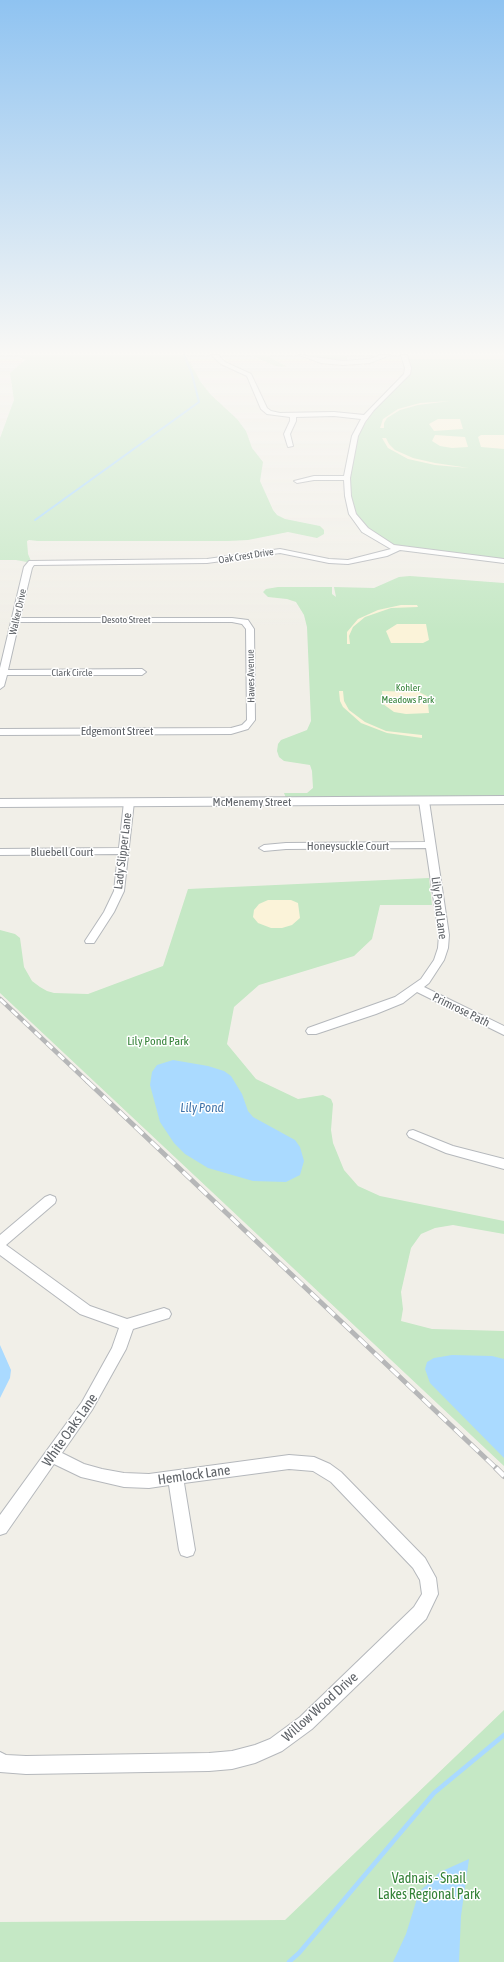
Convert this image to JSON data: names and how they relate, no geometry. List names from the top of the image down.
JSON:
{
  "streets": {
    "street": [
      "Oak Crest Drive",
      "Walker Drive",
      "Desoto Street",
      "Clark Circle",
      "Hawes Avenue",
      "Edgemont Street",
      "McMenemy Street",
      "Honeysuckle Court",
      "Lady Slipper Lane",
      "Bluebell Court",
      "Lily Pond Lane",
      "Primrose Path",
      "White Oaks Lane",
      "Hemlock Lane",
      "Willow Wood Drive"
    ]
  },
  "crossings": [
    ["Oak Crest Drive", "Walker Drive"],
    ["Walker Drive", "Desoto Street"],
    ["Walker Drive", "Clark Circle"],
    ["Desoto Street", "Hawes Avenue"],
    ["Hawes Avenue", "Edgemont Street"],
    ["McMenemy Street", "Lady Slipper Lane"],
    ["McMenemy Street", "Lily Pond Lane"],
    ["Honeysuckle Court", "Lily Pond Lane"],
    ["Lady Slipper Lane", "Bluebell Court"],
    ["Lily Pond Lane", "Primrose Path"],
    ["White Oaks Lane", "Hemlock Lane"],
    ["Hemlock Lane", "Willow Wood Drive"]
  ],
  "water": ["Lily Pond"],
  "parks": ["Kohler Meadows Park", "Lily Pond Park", "Vadnais - Snail Lakes Regional Park"]
}
